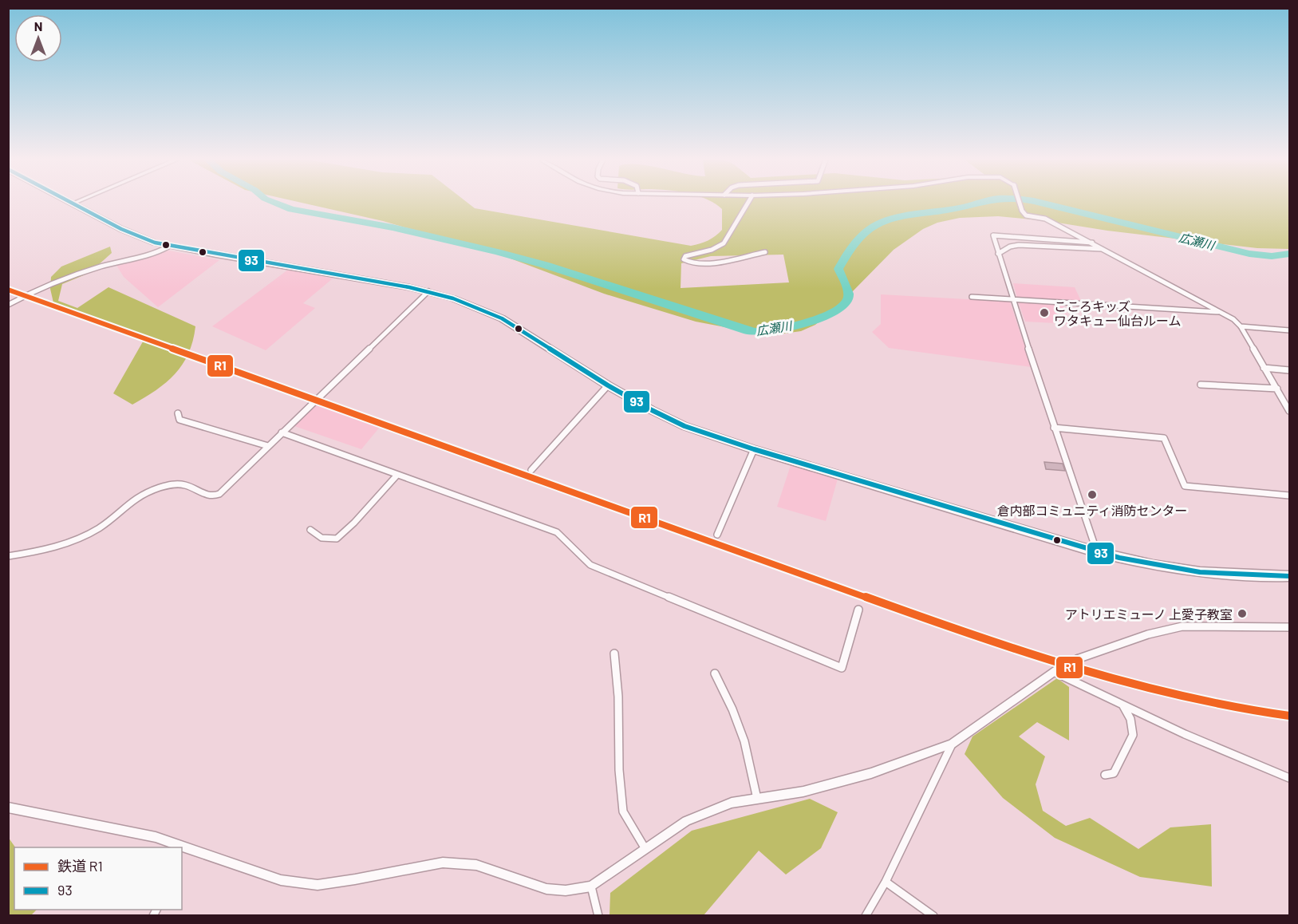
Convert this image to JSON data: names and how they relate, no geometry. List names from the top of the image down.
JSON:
{
  "water": ["広瀬川"],
  "places": ["こころキッズ ワタキュー仙台ルーム", "倉内部コミュニティ消防センター", "アトリエミューノ 上愛子教室"],
  "lines": ["transit line 93", "rail line R1"],
  "legend": ["鉄道 R1", "93"],
  "north": "top"
}
